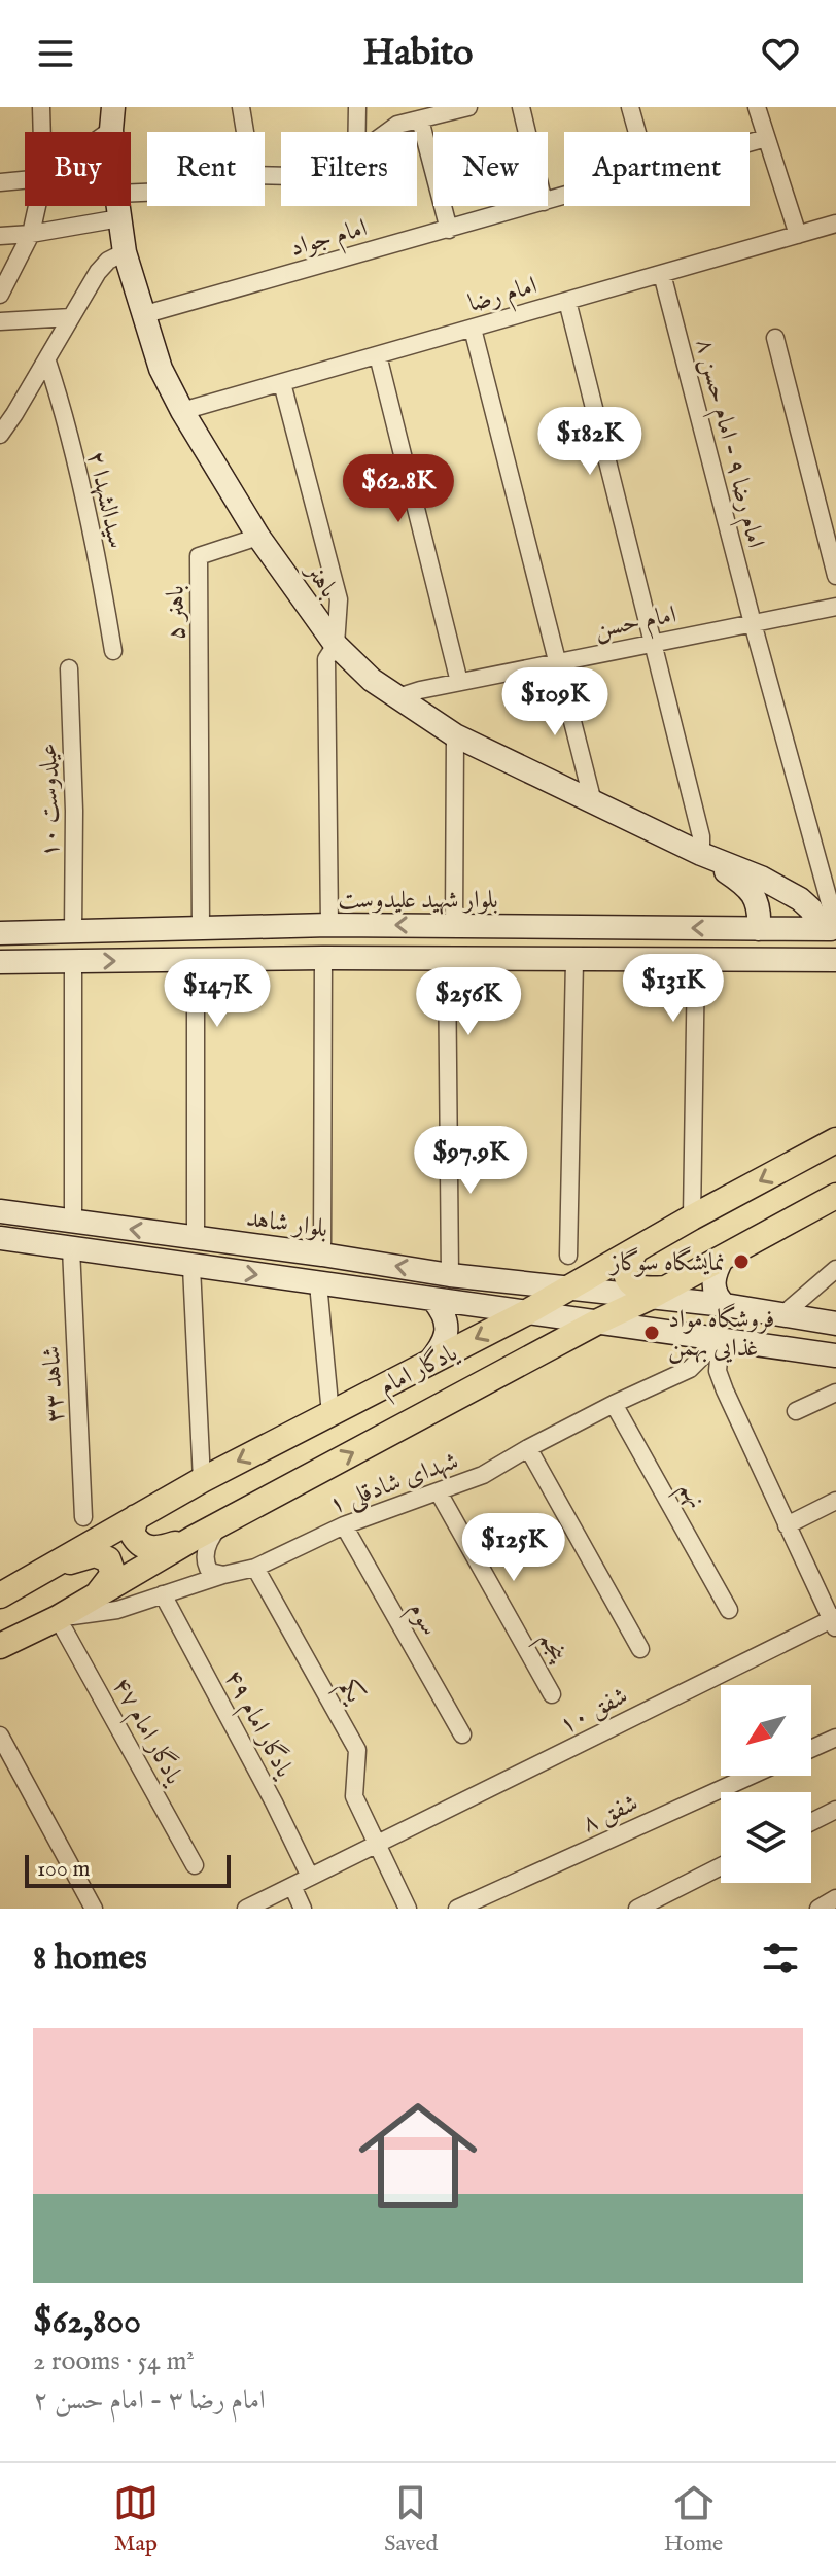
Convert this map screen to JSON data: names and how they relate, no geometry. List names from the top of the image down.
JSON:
{
  "streets": {
    "main road": [
      "باهنر",
      "بلوار شهید علیدوست",
      "بلوار شاهد",
      "یادگار امام"
    ],
    "street": [
      "امام جواد",
      "امام رضا",
      "امام رضا ۹ - امام حسن ۸",
      "سیدالشهدا ۲",
      "باهنر ۵",
      "امام حسن",
      "عیلدوست ۱۰",
      "شاهد ۳۳",
      "شهدای شادقلی ۱",
      "نهم",
      "سوم",
      "پنجم",
      "یکم",
      "شفق ۱۰",
      "یادگار امام ۴۹",
      "یادگار امام ۴۷",
      "شفق ۸"
    ]
  },
  "crossings": [
    ["امام جواد", "باهنر"],
    ["امام رضا", "امام رضا ۹ - امام حسن ۸"],
    ["امام رضا", "باهنر"],
    ["امام رضا ۹ - امام حسن ۸", "باهنر"],
    ["امام رضا ۹ - امام حسن ۸", "امام حسن"],
    ["امام رضا ۹ - امام حسن ۸", "بلوار شهید علیدوست"],
    ["باهنر", "باهنر ۵"],
    ["باهنر", "امام حسن"],
    ["باهنر", "بلوار شهید علیدوست"],
    ["باهنر ۵", "بلوار شهید علیدوست"],
    ["عیلدوست ۱۰", "بلوار شهید علیدوست"],
    ["بلوار شاهد", "یادگار امام"],
    ["یادگار امام", "شهدای شادقلی ۱"],
    ["یادگار امام", "یادگار امام ۴۷"],
    ["شهدای شادقلی ۱", "نهم"],
    ["شهدای شادقلی ۱", "سوم"],
    ["شهدای شادقلی ۱", "پنجم"],
    ["شهدای شادقلی ۱", "یکم"],
    ["شهدای شادقلی ۱", "یادگار امام ۴۹"],
    ["شهدای شادقلی ۱", "یادگار امام ۴۷"],
    ["یکم", "شفق ۱۰"],
    ["شفق ۱۰", "یادگار امام ۴۹"]
  ],
  "places": ["نمایشگاه سوگاز", "فروشگاه مواد غذایی بهمن"],
  "scale_bar": "100 m",
  "north": "bottom left",
  "page": {
    "header": "Habito",
    "chip": [
      "Buy",
      "Rent",
      "Filters",
      "New",
      "Apartment"
    ],
    "price": [
      "$182K",
      "$62.8K",
      "$109K",
      "$131K",
      "$147K",
      "$256K",
      "$97.9K",
      "$125K"
    ],
    "scale": "100 m",
    "heading": "8 homes",
    "list": [
      {
        "name": "$62,800",
        "note": "2 rooms · 54 m² · امام رضا ۳ - امام حسن ۲"
      }
    ],
    "tabs": ["Map", "Saved", "Home"]
  }
}
